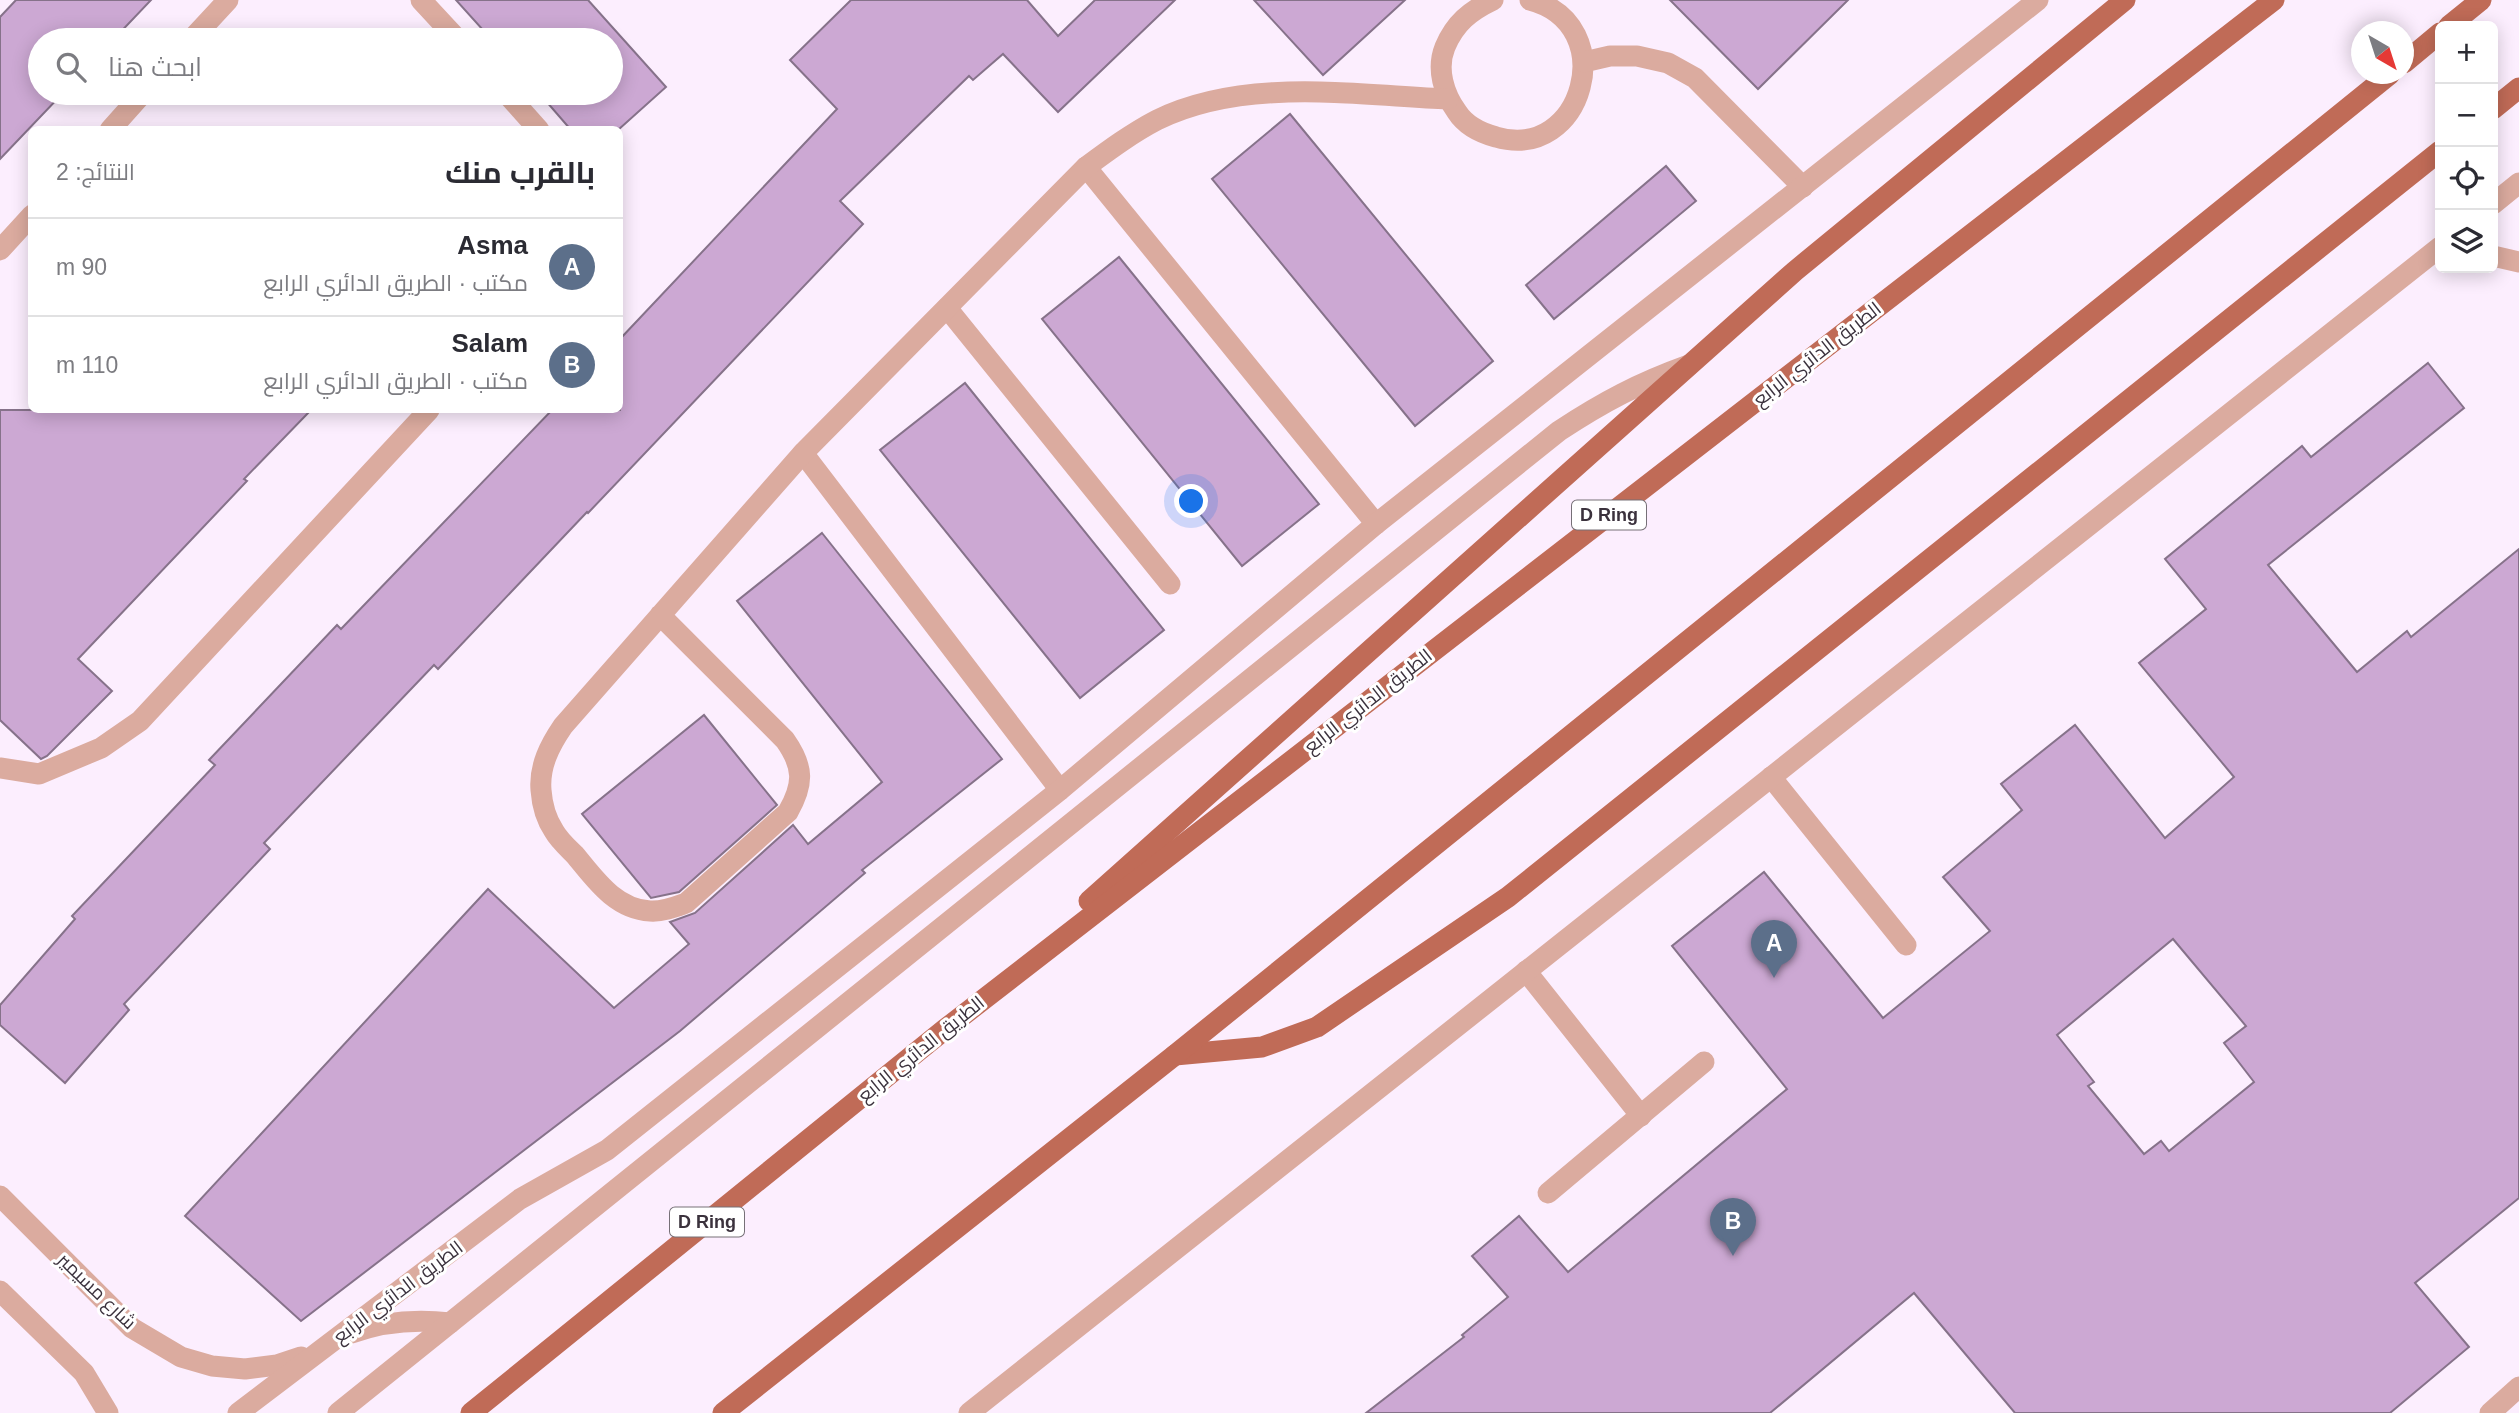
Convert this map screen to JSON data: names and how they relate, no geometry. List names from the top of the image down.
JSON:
{
  "streets": {
    "main road": ["الطريق الدائري الرابع", "D Ring"],
    "street": ["شارع مسيمير"]
  },
  "crossings": [
    ["الطريق الدائري الرابع", "D Ring"],
    ["الطريق الدائري الرابع", "شارع مسيمير"]
  ],
  "north": "bottom right",
  "page": {
    "map_buttons": ["+", "−"],
    "search": "ابحث هنا",
    "heading": ["بالقرب منك", "النتائج: 2"],
    "list": [
      {
        "mark": "A",
        "name": "Asma",
        "note": "مكتب · الطريق الدائري الرابع",
        "value": "90 m"
      },
      {
        "mark": "B",
        "name": "Salam",
        "note": "مكتب · الطريق الدائري الرابع",
        "value": "110 m"
      }
    ],
    "pins": ["A", "B"]
  }
}
